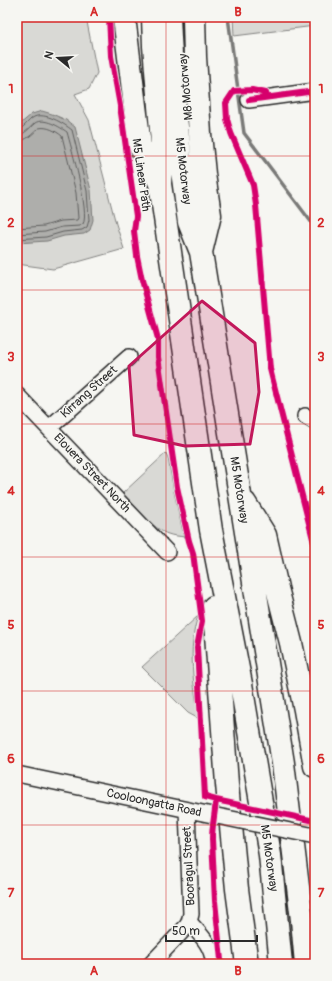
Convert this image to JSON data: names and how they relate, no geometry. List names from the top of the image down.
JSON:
{
  "streets": {
    "highway": ["M8 Motorway", "M5 Motorway"],
    "street": [
      "Kirrang Street",
      "Elouera Street North",
      "Cooloongatta Road",
      "Booragul Street"
    ],
    "cycle path": ["M5 Linear Path"]
  },
  "crossings": [
    ["M8 Motorway", "M5 Motorway"],
    ["Kirrang Street", "Elouera Street North"],
    ["Cooloongatta Road", "Booragul Street"]
  ],
  "scale_bar": "50 m",
  "north": "left",
  "grid": {
    "columns": ["A", "B"],
    "rows": [
      "1",
      "2",
      "3",
      "4",
      "5",
      "6",
      "7"
    ]
  }
}
